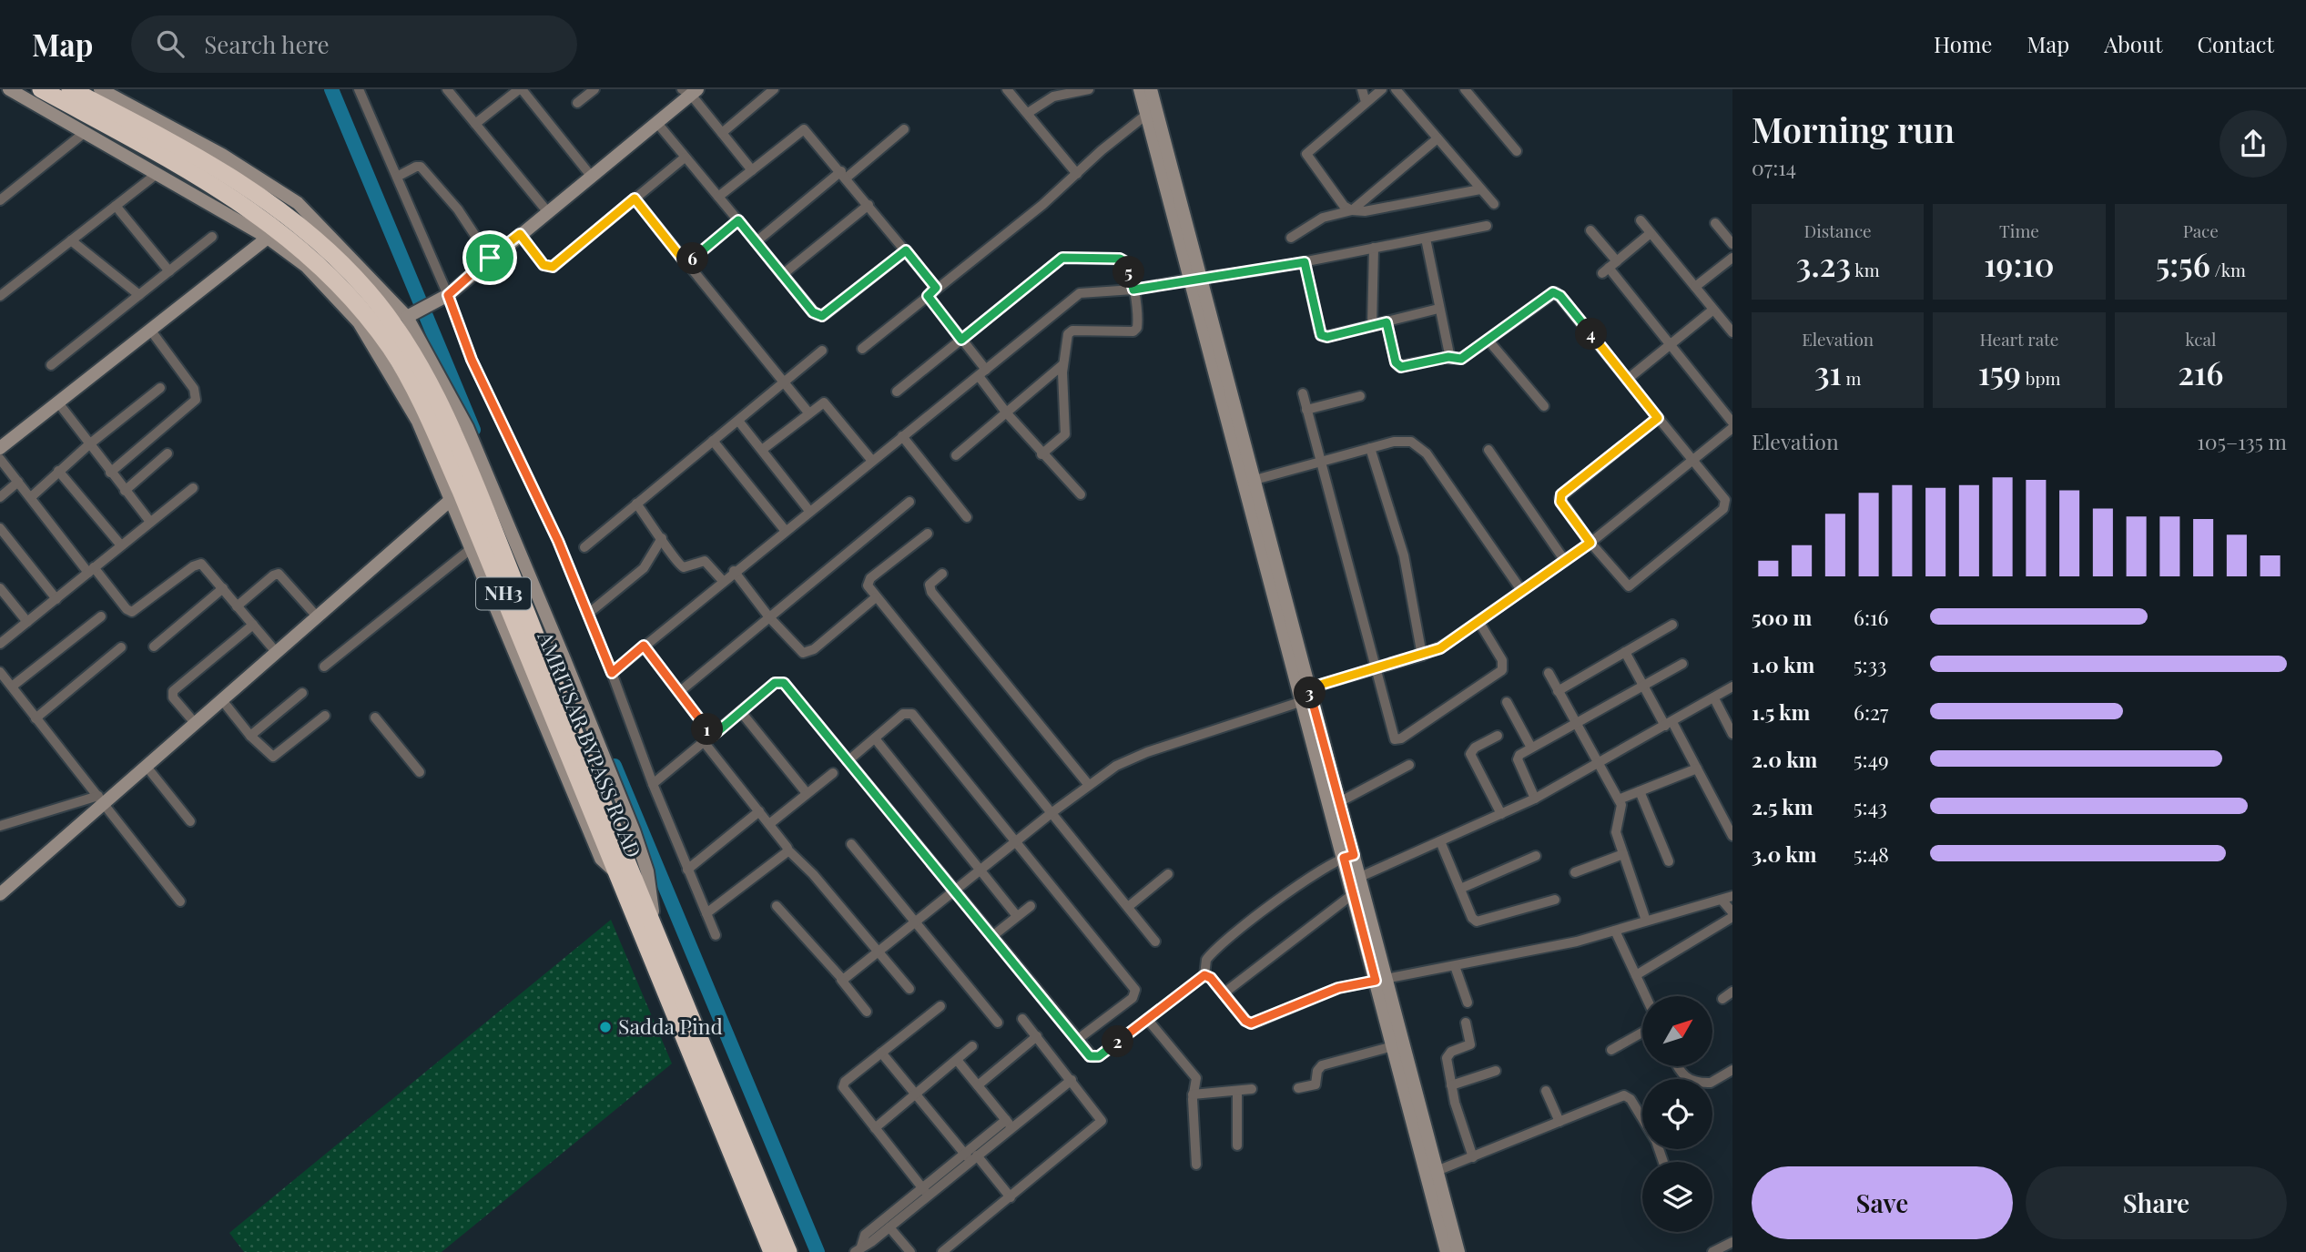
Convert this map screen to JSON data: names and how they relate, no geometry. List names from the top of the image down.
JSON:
{
  "streets": {
    "highway": ["NH3", "AMRITSAR BYPASS ROAD"]
  },
  "places": ["Sadda Pind"],
  "north": "top right",
  "page": {
    "header": "Map",
    "search": "Search here",
    "nav": [
      "Home",
      "Map",
      "About",
      "Contact"
    ],
    "heading": ["Morning run", "07:14"],
    "stats": [
      ["Distance", "3.23 km"],
      ["Time", "19:10"],
      ["Pace", "5:56 /km"],
      ["Elevation", "31 m"],
      ["Heart rate", "159 bpm"],
      ["kcal", "216"]
    ],
    "pins": [
      "6",
      "5",
      "4",
      "3",
      "1",
      "2"
    ],
    "chart": ["Elevation", "105–135 m"],
    "list": [
      {
        "name": "500 m",
        "note": "6:16"
      },
      {
        "name": "1.0 km",
        "note": "5:33"
      },
      {
        "name": "1.5 km",
        "note": "6:27"
      },
      {
        "name": "2.0 km",
        "note": "5:49"
      },
      {
        "name": "2.5 km",
        "note": "5:43"
      },
      {
        "name": "3.0 km",
        "note": "5:48"
      }
    ],
    "buttons": ["Save", "Share"]
  }
}
